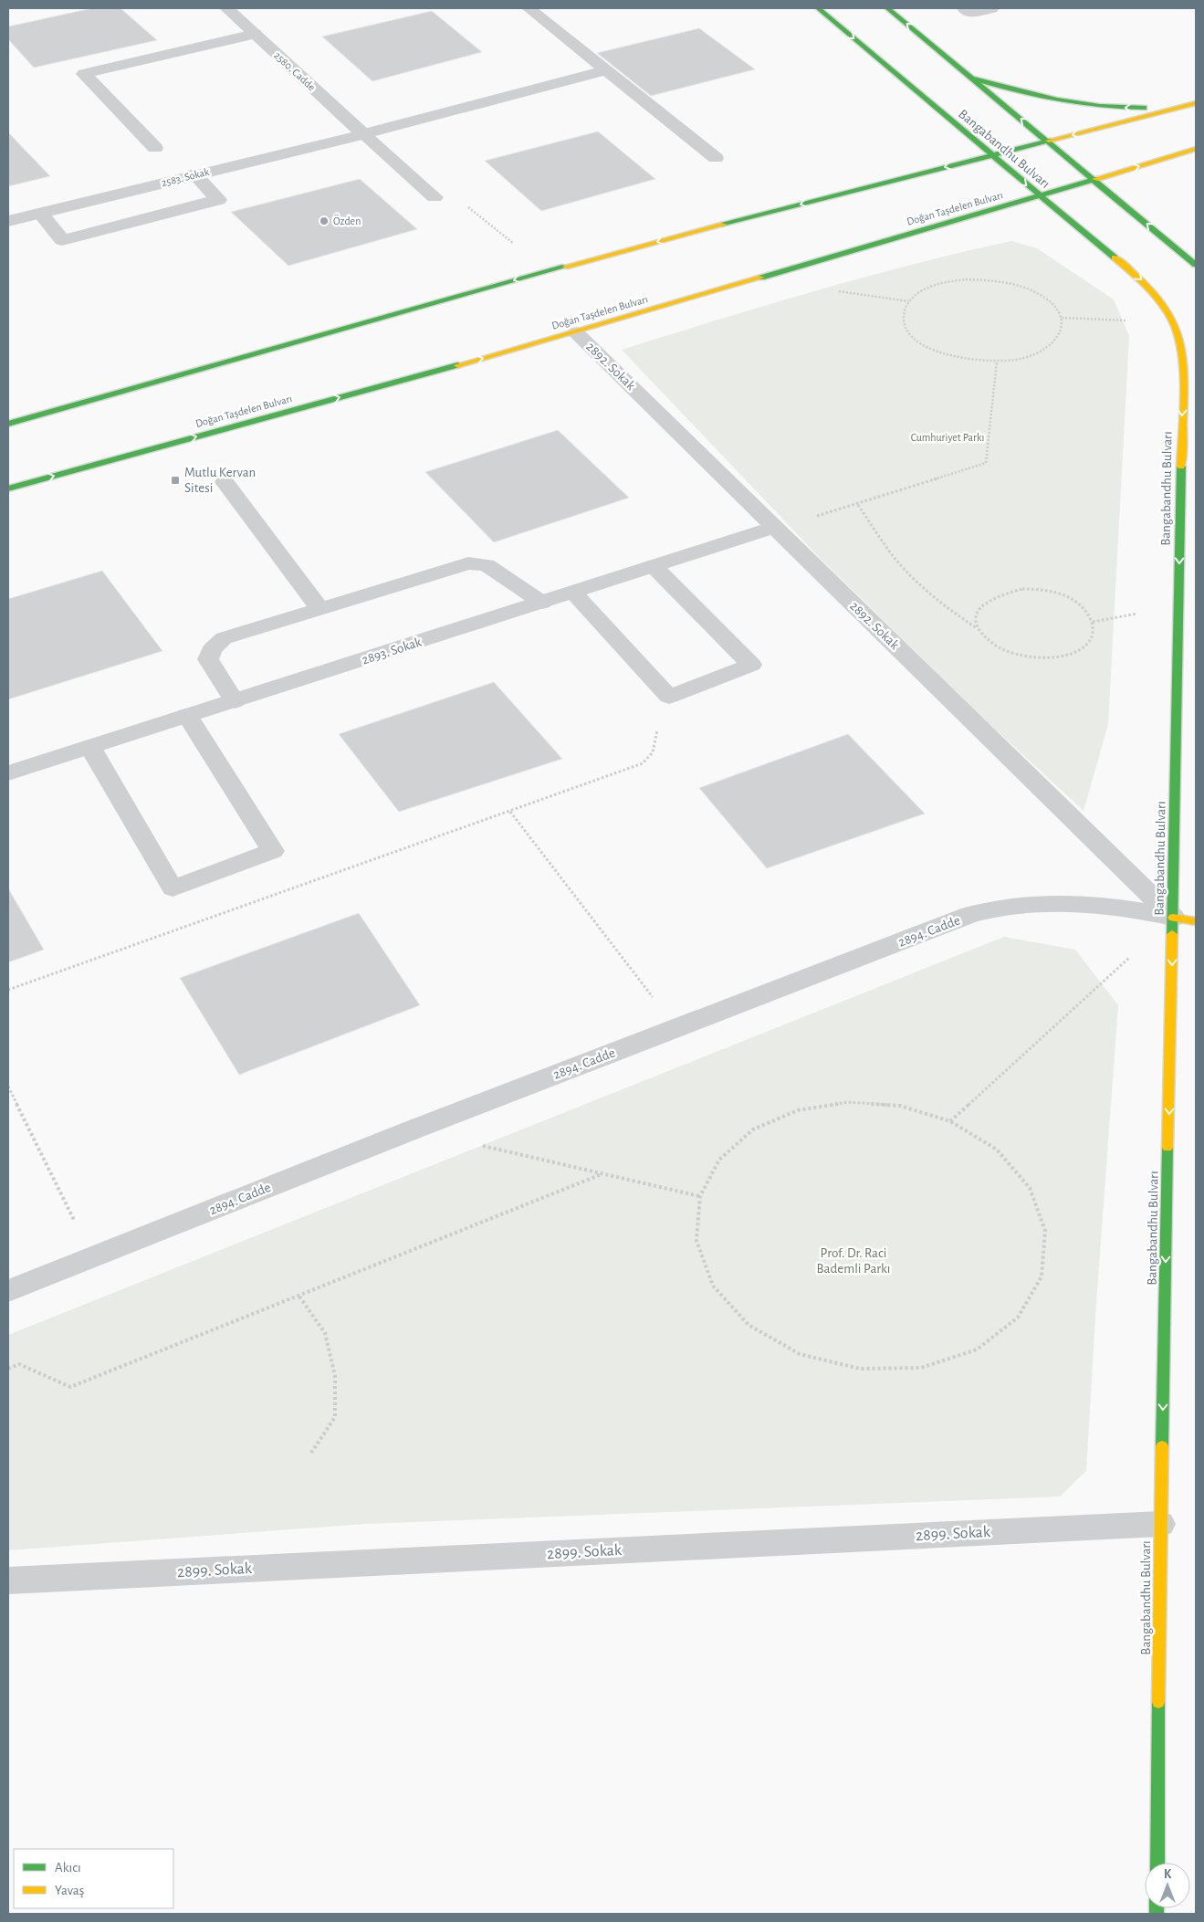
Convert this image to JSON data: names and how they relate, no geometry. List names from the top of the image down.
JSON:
{
  "streets": {
    "main road": ["Bangabandhu Bulvarı", "Doğan Taşdelen Bulvarı"],
    "street": [
      "2580. Cadde",
      "2583. Sokak",
      "2892. Sokak",
      "2893. Sokak",
      "2894. Cadde",
      "2899. Sokak"
    ]
  },
  "crossings": [
    ["2580. Cadde", "2583. Sokak"],
    ["Bangabandhu Bulvarı", "Doğan Taşdelen Bulvarı"],
    ["Bangabandhu Bulvarı", "2892. Sokak"],
    ["Bangabandhu Bulvarı", "2894. Cadde"],
    ["Bangabandhu Bulvarı", "2899. Sokak"],
    ["Doğan Taşdelen Bulvarı", "2892. Sokak"],
    ["2892. Sokak", "2893. Sokak"],
    ["2892. Sokak", "2894. Cadde"]
  ],
  "one_way": ["Bangabandhu Bulvarı"],
  "parks": ["Cumhuriyet Parkı", "Prof. Dr. Raci Bademli Parkı"],
  "places": {
    "other": ["Özden"],
    "transit": ["Mutlu Kervan Sitesi"]
  },
  "legend": ["Akıcı", "Yavaş"],
  "north": "top"
}
